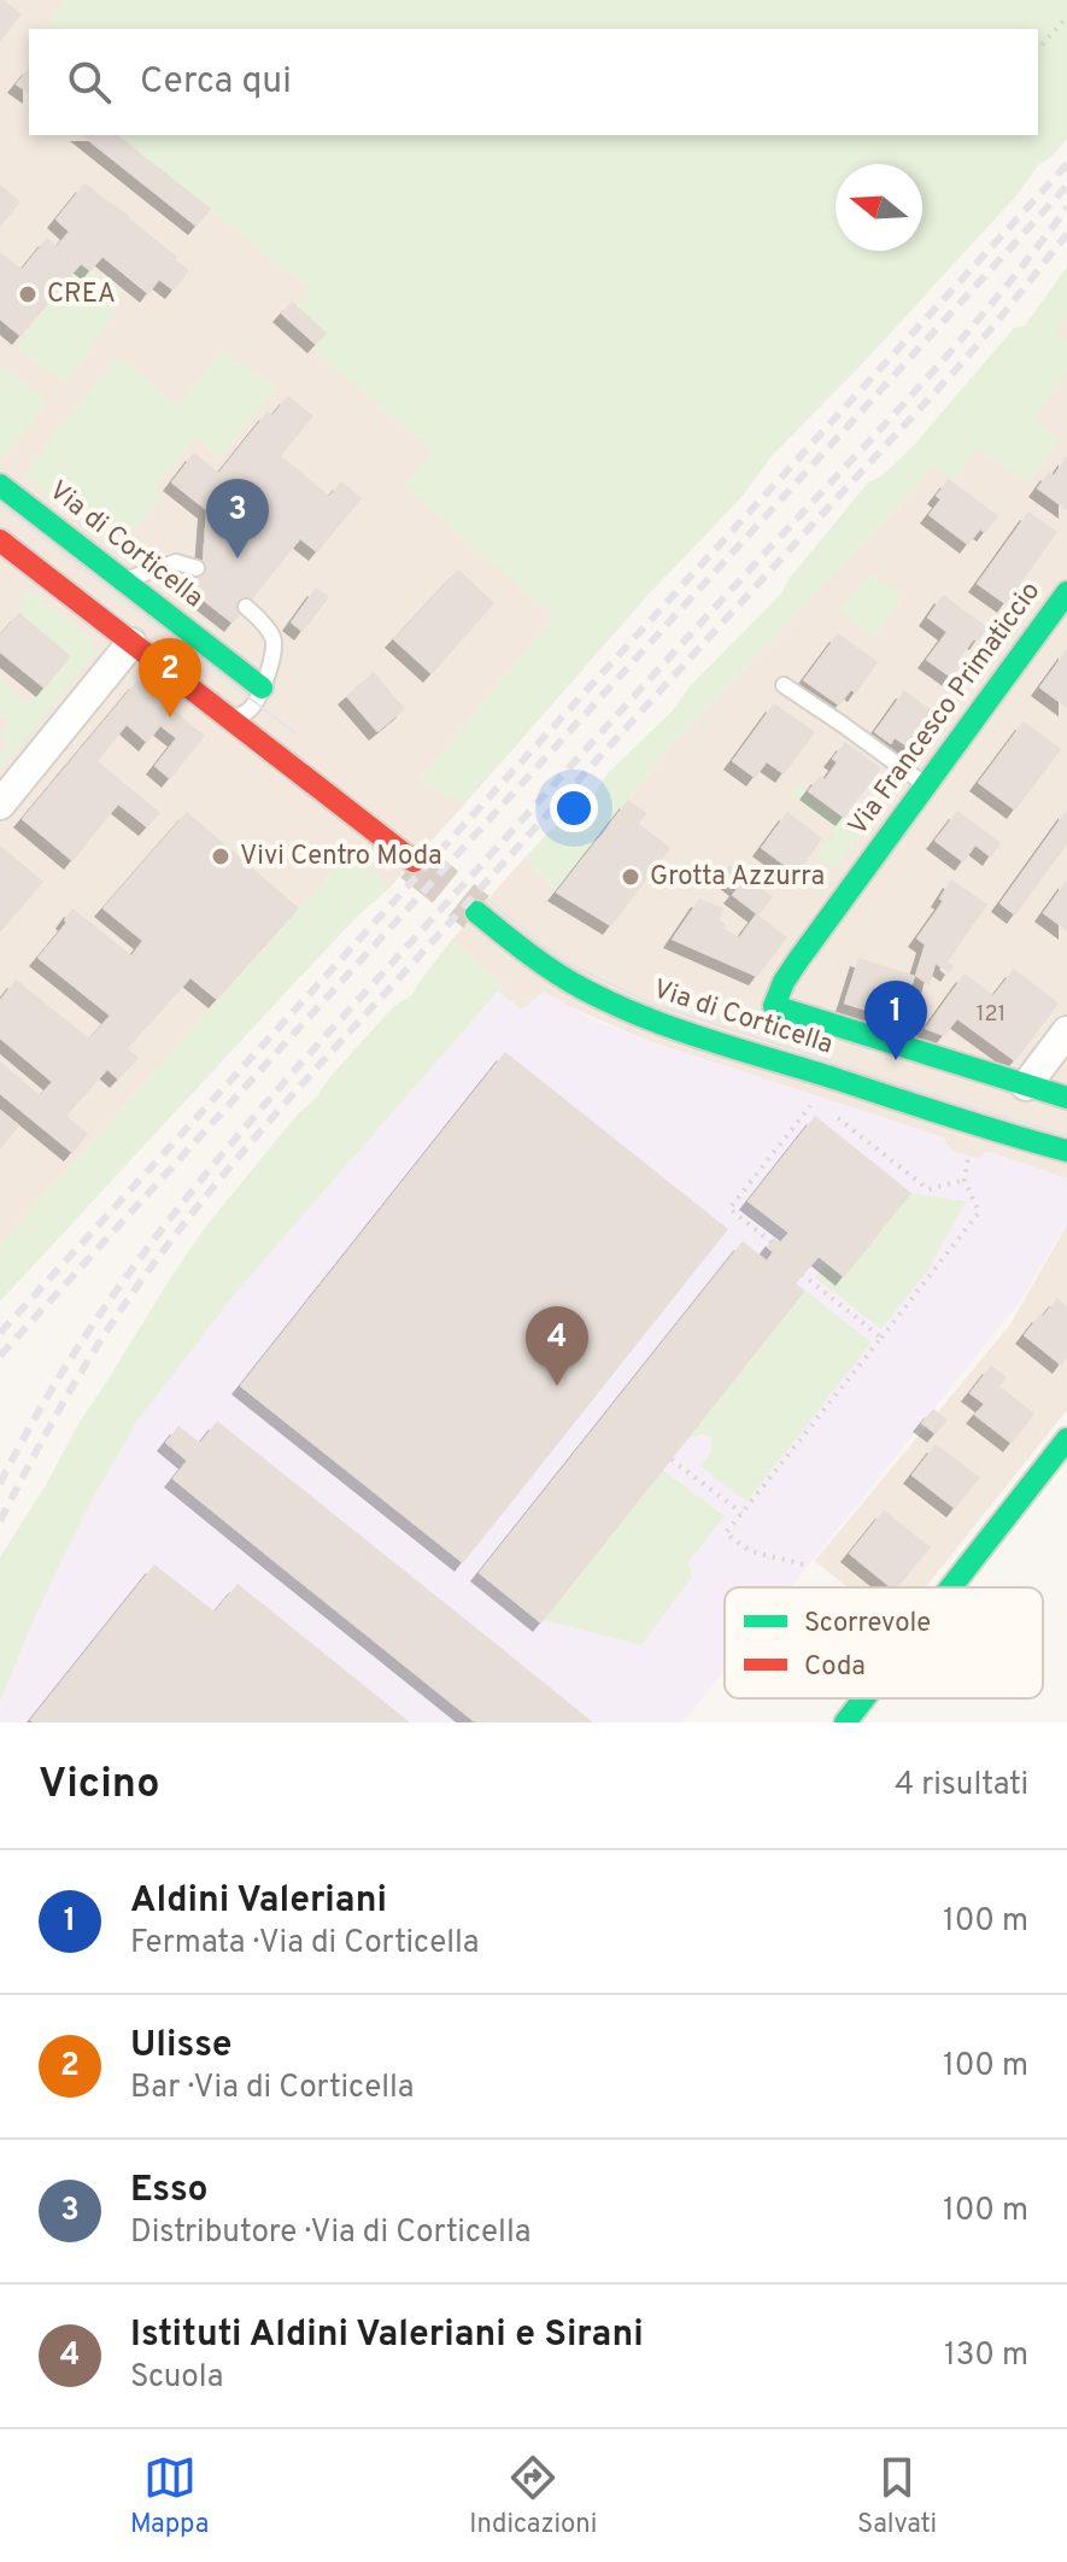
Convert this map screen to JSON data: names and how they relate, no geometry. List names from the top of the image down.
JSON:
{
  "streets": {
    "main road": ["Via di Corticella", "Via Francesco Primaticcio"]
  },
  "crossings": [
    ["Via di Corticella", "Via Francesco Primaticcio"]
  ],
  "places": ["CREA", "Vivi Centro Moda", "Grotta Azzurra"],
  "house_numbers": ["121"],
  "legend": ["Scorrevole", "Coda"],
  "north": "left",
  "page": {
    "search": "Cerca qui",
    "pins": [
      "3",
      "2",
      "1",
      "4"
    ],
    "heading": ["Vicino", "4 risultati"],
    "list": [
      {
        "mark": "1",
        "name": "Aldini Valeriani",
        "note": "Fermata · Via di Corticella",
        "value": "100 m"
      },
      {
        "mark": "2",
        "name": "Ulisse",
        "note": "Bar · Via di Corticella",
        "value": "100 m"
      },
      {
        "mark": "3",
        "name": "Esso",
        "note": "Distributore · Via di Corticella",
        "value": "100 m"
      },
      {
        "mark": "4",
        "name": "Istituti Aldini Valeriani e Sirani",
        "note": "Scuola",
        "value": "130 m"
      }
    ],
    "nav": ["Mappa", "Indicazioni", "Salvati"]
  }
}
